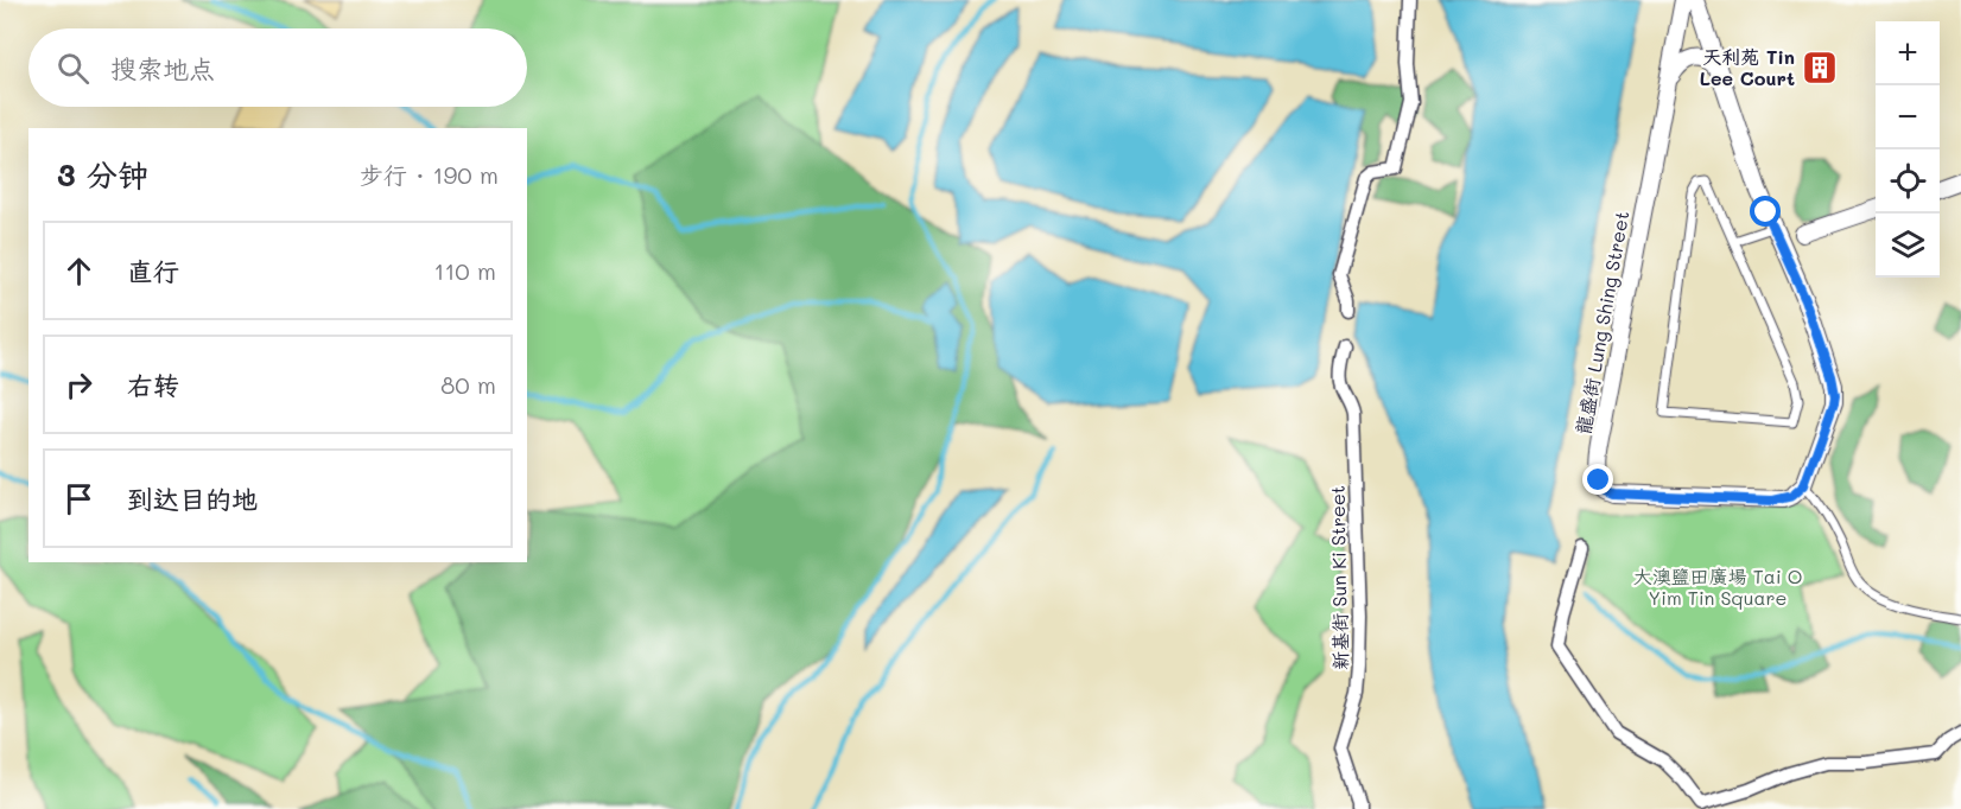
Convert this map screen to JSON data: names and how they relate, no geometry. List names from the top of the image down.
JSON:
{
  "streets": {
    "street": ["龍盛街 Lung Shing Street", "新基街 Sun Ki Street"]
  },
  "parks": ["大澳鹽田廣場 Tai O Yim Tin Square"],
  "places": {
    "building": ["天利苑 Tin Lee Court"]
  },
  "page": {
    "map_buttons": ["+", "−"],
    "search": "搜索地点",
    "heading": ["3 分钟", "步行 · 190 m"],
    "list": [
      ["直行", "110 m"],
      ["右转", "80 m"],
      "到达目的地"
    ]
  }
}
